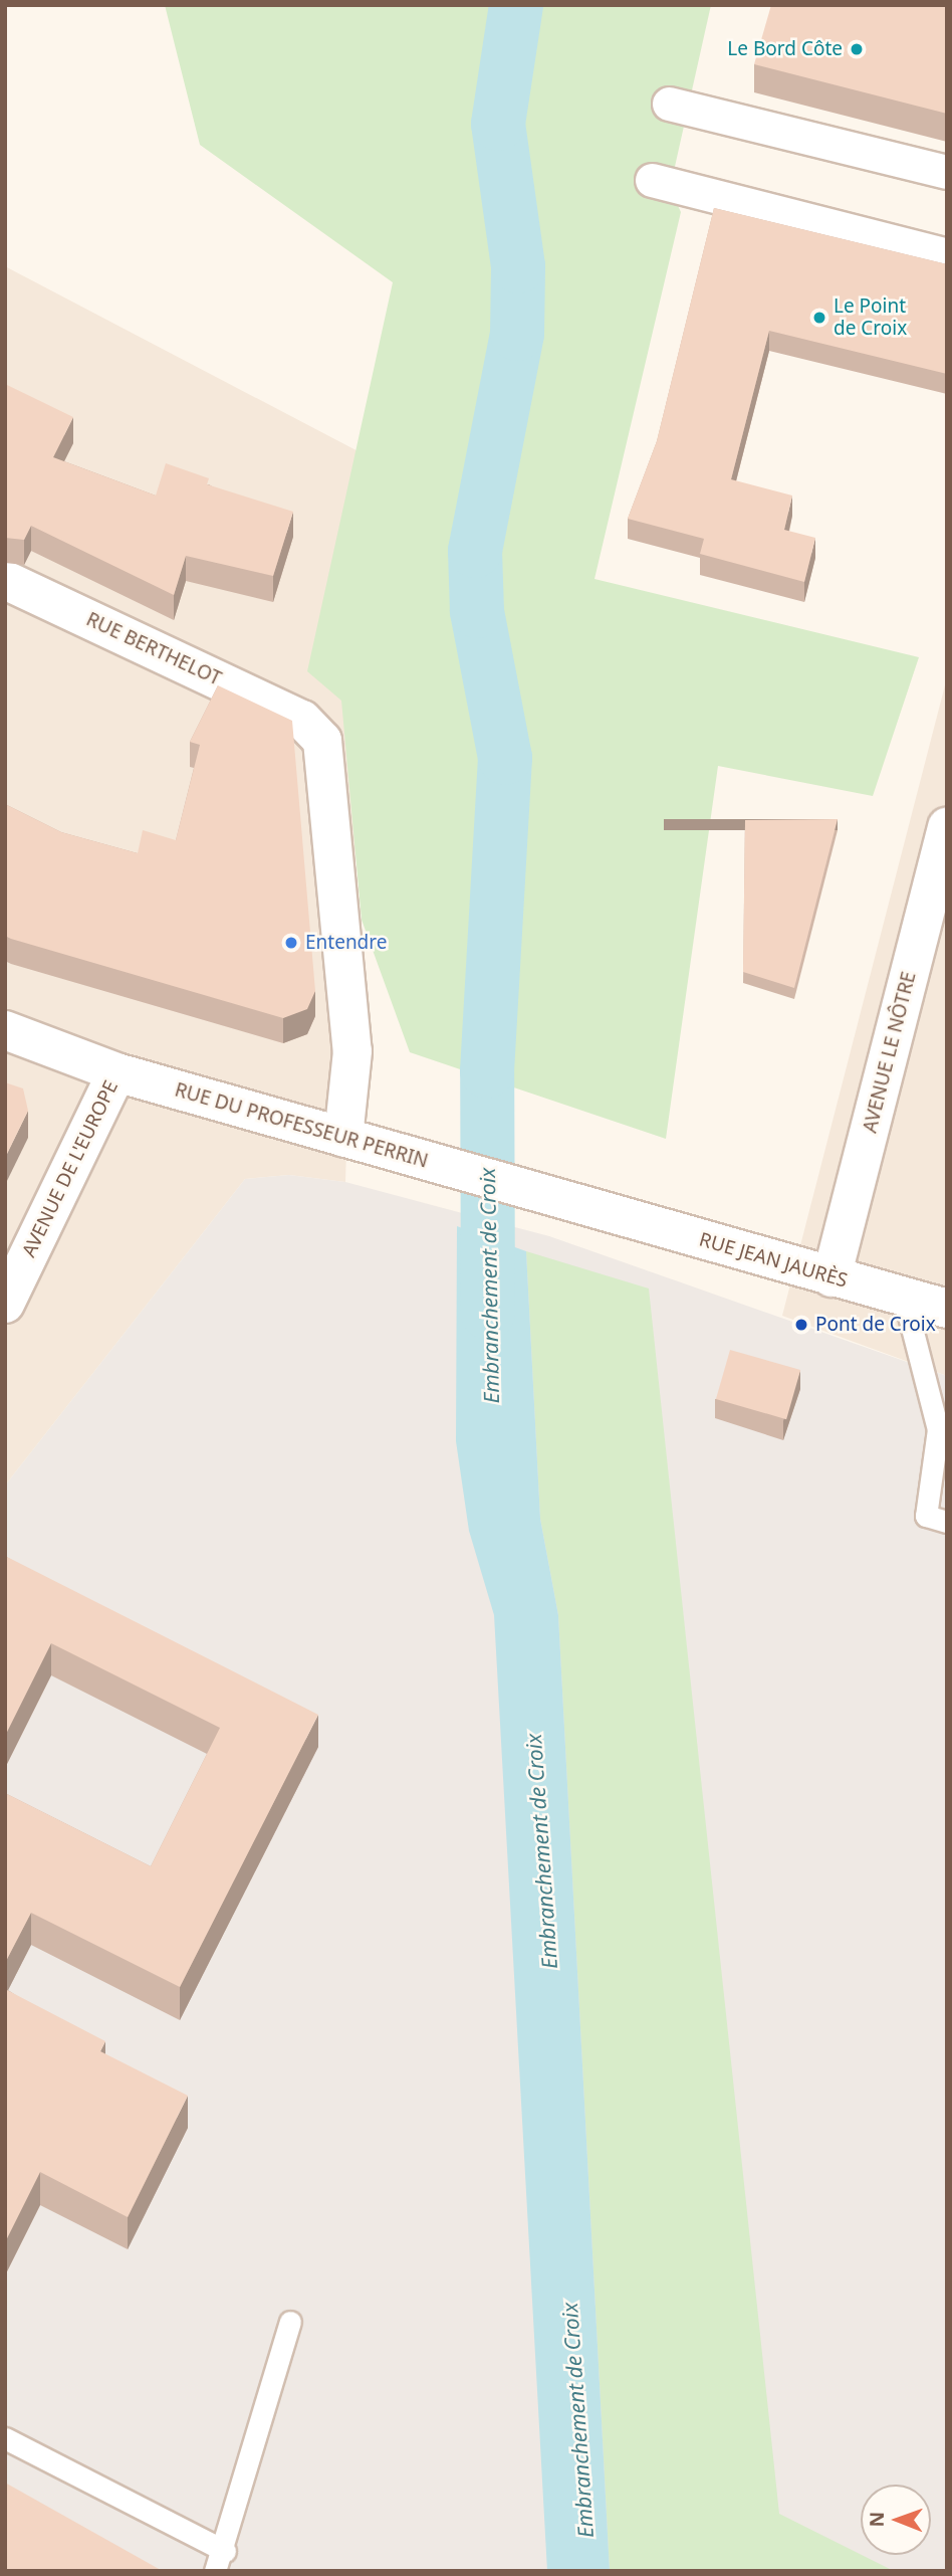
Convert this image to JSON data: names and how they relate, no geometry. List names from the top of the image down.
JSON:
{
  "streets": {
    "street": [
      "RUE BERTHELOT",
      "AVENUE LE NÔTRE",
      "RUE DU PROFESSEUR PERRIN",
      "AVENUE DE L'EUROPE",
      "RUE JEAN JAURÈS"
    ]
  },
  "crossings": [
    ["RUE BERTHELOT", "RUE DU PROFESSEUR PERRIN"],
    ["AVENUE LE NÔTRE", "RUE JEAN JAURÈS"],
    ["RUE DU PROFESSEUR PERRIN", "AVENUE DE L'EUROPE"],
    ["RUE DU PROFESSEUR PERRIN", "RUE JEAN JAURÈS"]
  ],
  "water": ["Embranchement de Croix"],
  "places": [
    "Le Bord Côte",
    "Le Point de Croix",
    "Entendre",
    "Pont de Croix"
  ],
  "north": "left"
}
